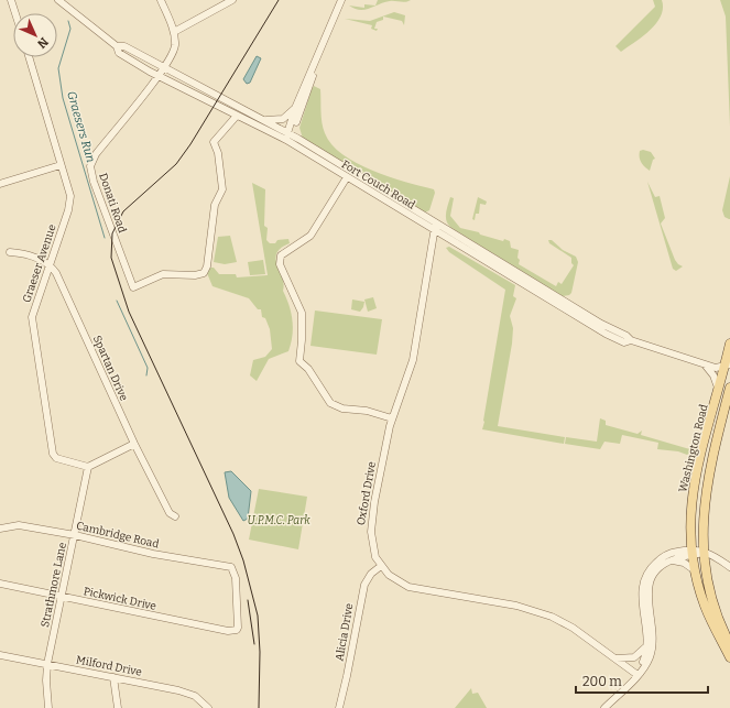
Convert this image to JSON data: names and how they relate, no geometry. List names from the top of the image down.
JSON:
{
  "streets": {
    "main road": ["Washington Road"],
    "street": [
      "Fort Couch Road",
      "Donati Road",
      "Graeser Avenue",
      "Spartan Drive",
      "Oxford Drive",
      "Cambridge Road",
      "Strathmore Lane",
      "Pickwick Drive",
      "Alicia Drive",
      "Milford Drive"
    ]
  },
  "crossings": [
    ["Fort Couch Road", "Donati Road"],
    ["Fort Couch Road", "Washington Road"],
    ["Fort Couch Road", "Oxford Drive"],
    ["Graeser Avenue", "Spartan Drive"],
    ["Graeser Avenue", "Strathmore Lane"],
    ["Oxford Drive", "Alicia Drive"],
    ["Cambridge Road", "Strathmore Lane"],
    ["Cambridge Road", "Pickwick Drive"],
    ["Strathmore Lane", "Pickwick Drive"],
    ["Strathmore Lane", "Milford Drive"]
  ],
  "water": ["Graesers Run"],
  "parks": ["U.P.M.C. Park"],
  "scale_bar": "200 m",
  "north": "bottom right"
}
